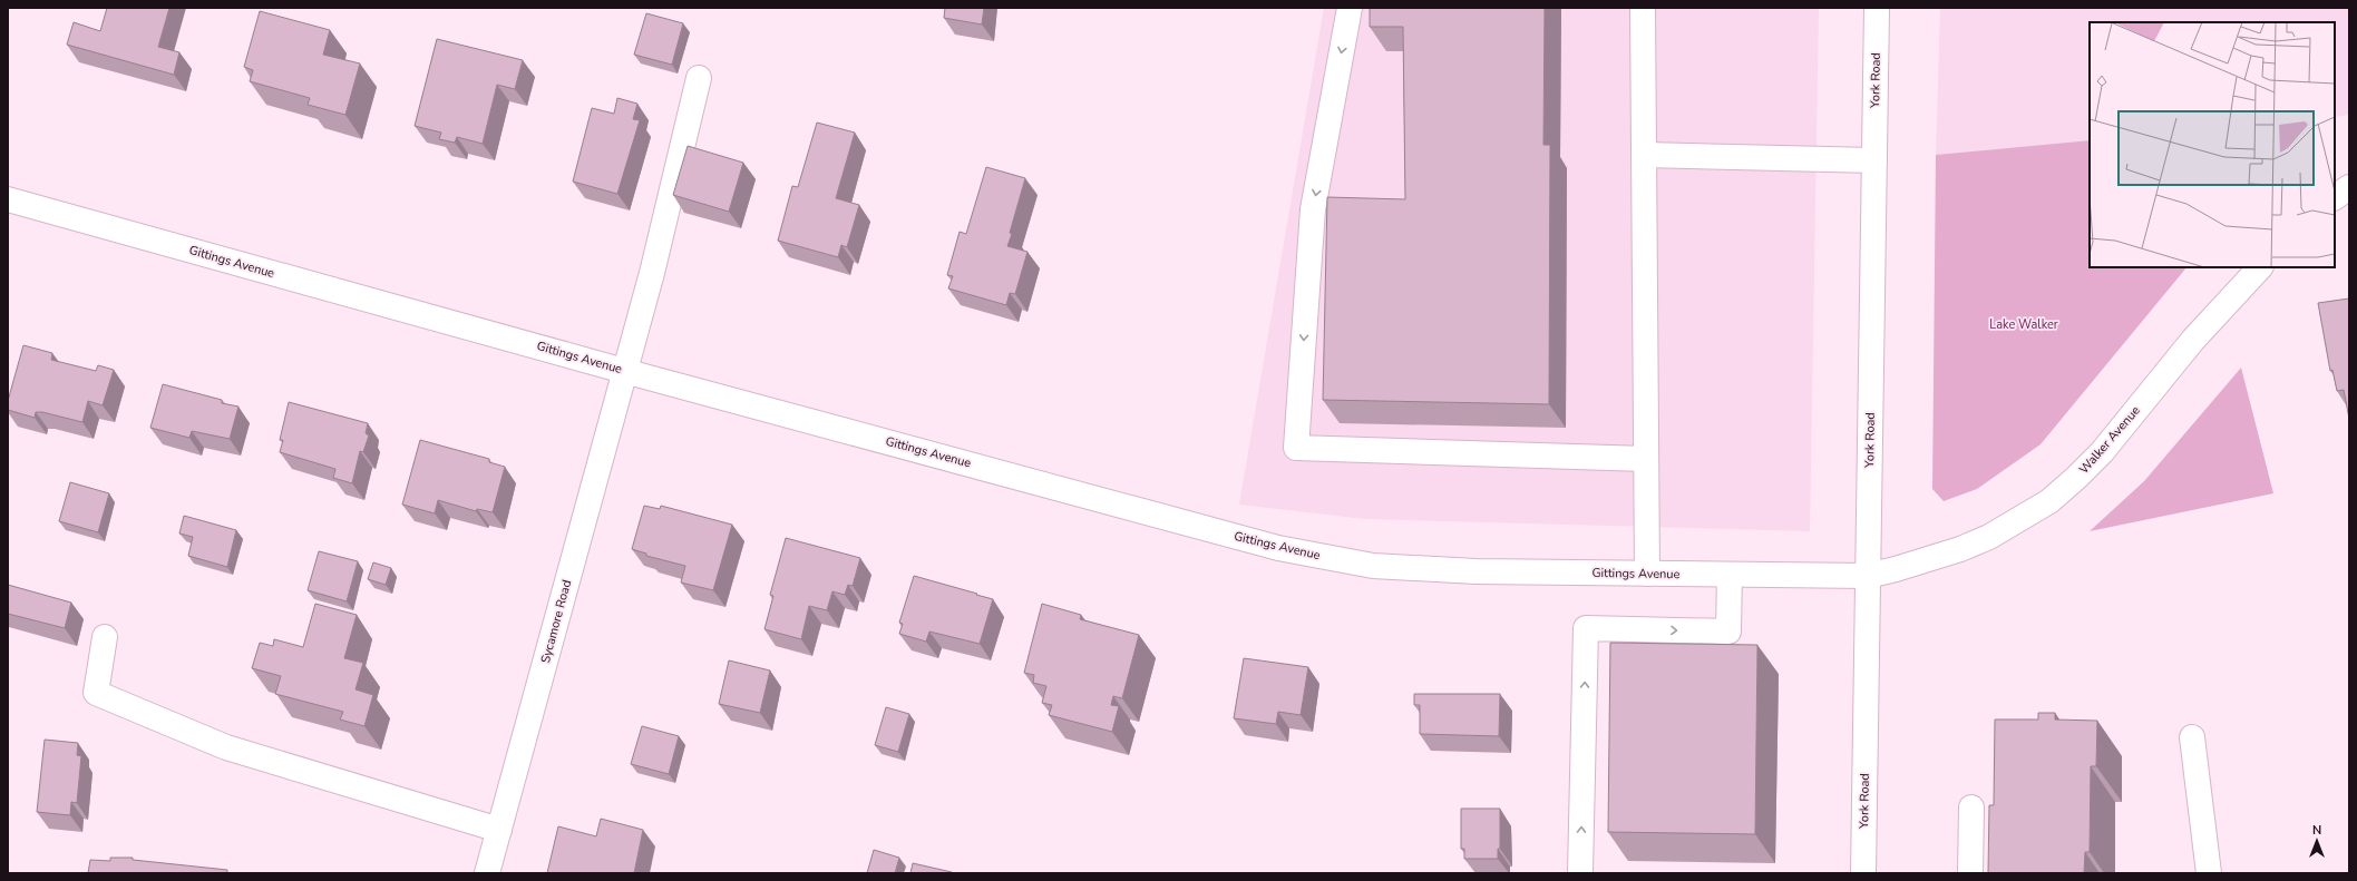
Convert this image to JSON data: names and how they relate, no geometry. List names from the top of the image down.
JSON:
{
  "streets": {
    "street": [
      "York Road",
      "Gittings Avenue",
      "Walker Avenue",
      "Sycamore Road"
    ]
  },
  "crossings": [
    ["York Road", "Gittings Avenue"],
    ["York Road", "Walker Avenue"],
    ["Gittings Avenue", "Walker Avenue"],
    ["Gittings Avenue", "Sycamore Road"]
  ],
  "parks": ["Lake Walker"],
  "north": "top"
}
